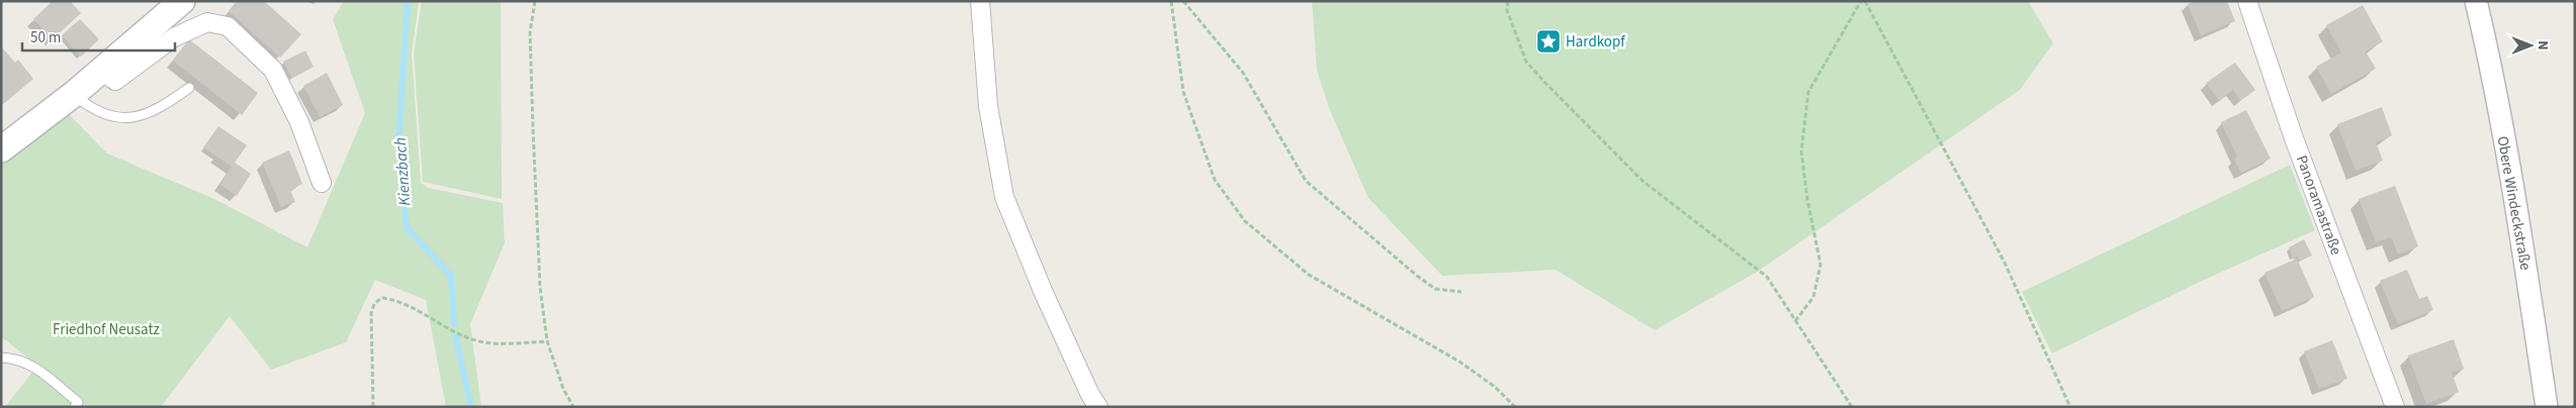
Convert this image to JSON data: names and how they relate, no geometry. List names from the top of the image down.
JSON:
{
  "streets": {
    "street": ["Obere Windeckstraße", "Panoramastraße"]
  },
  "water": ["Kienzbach"],
  "parks": ["Friedhof Neusatz"],
  "places": {
    "place": ["Hardkopf"]
  },
  "scale_bar": "50 m",
  "north": "right"
}
